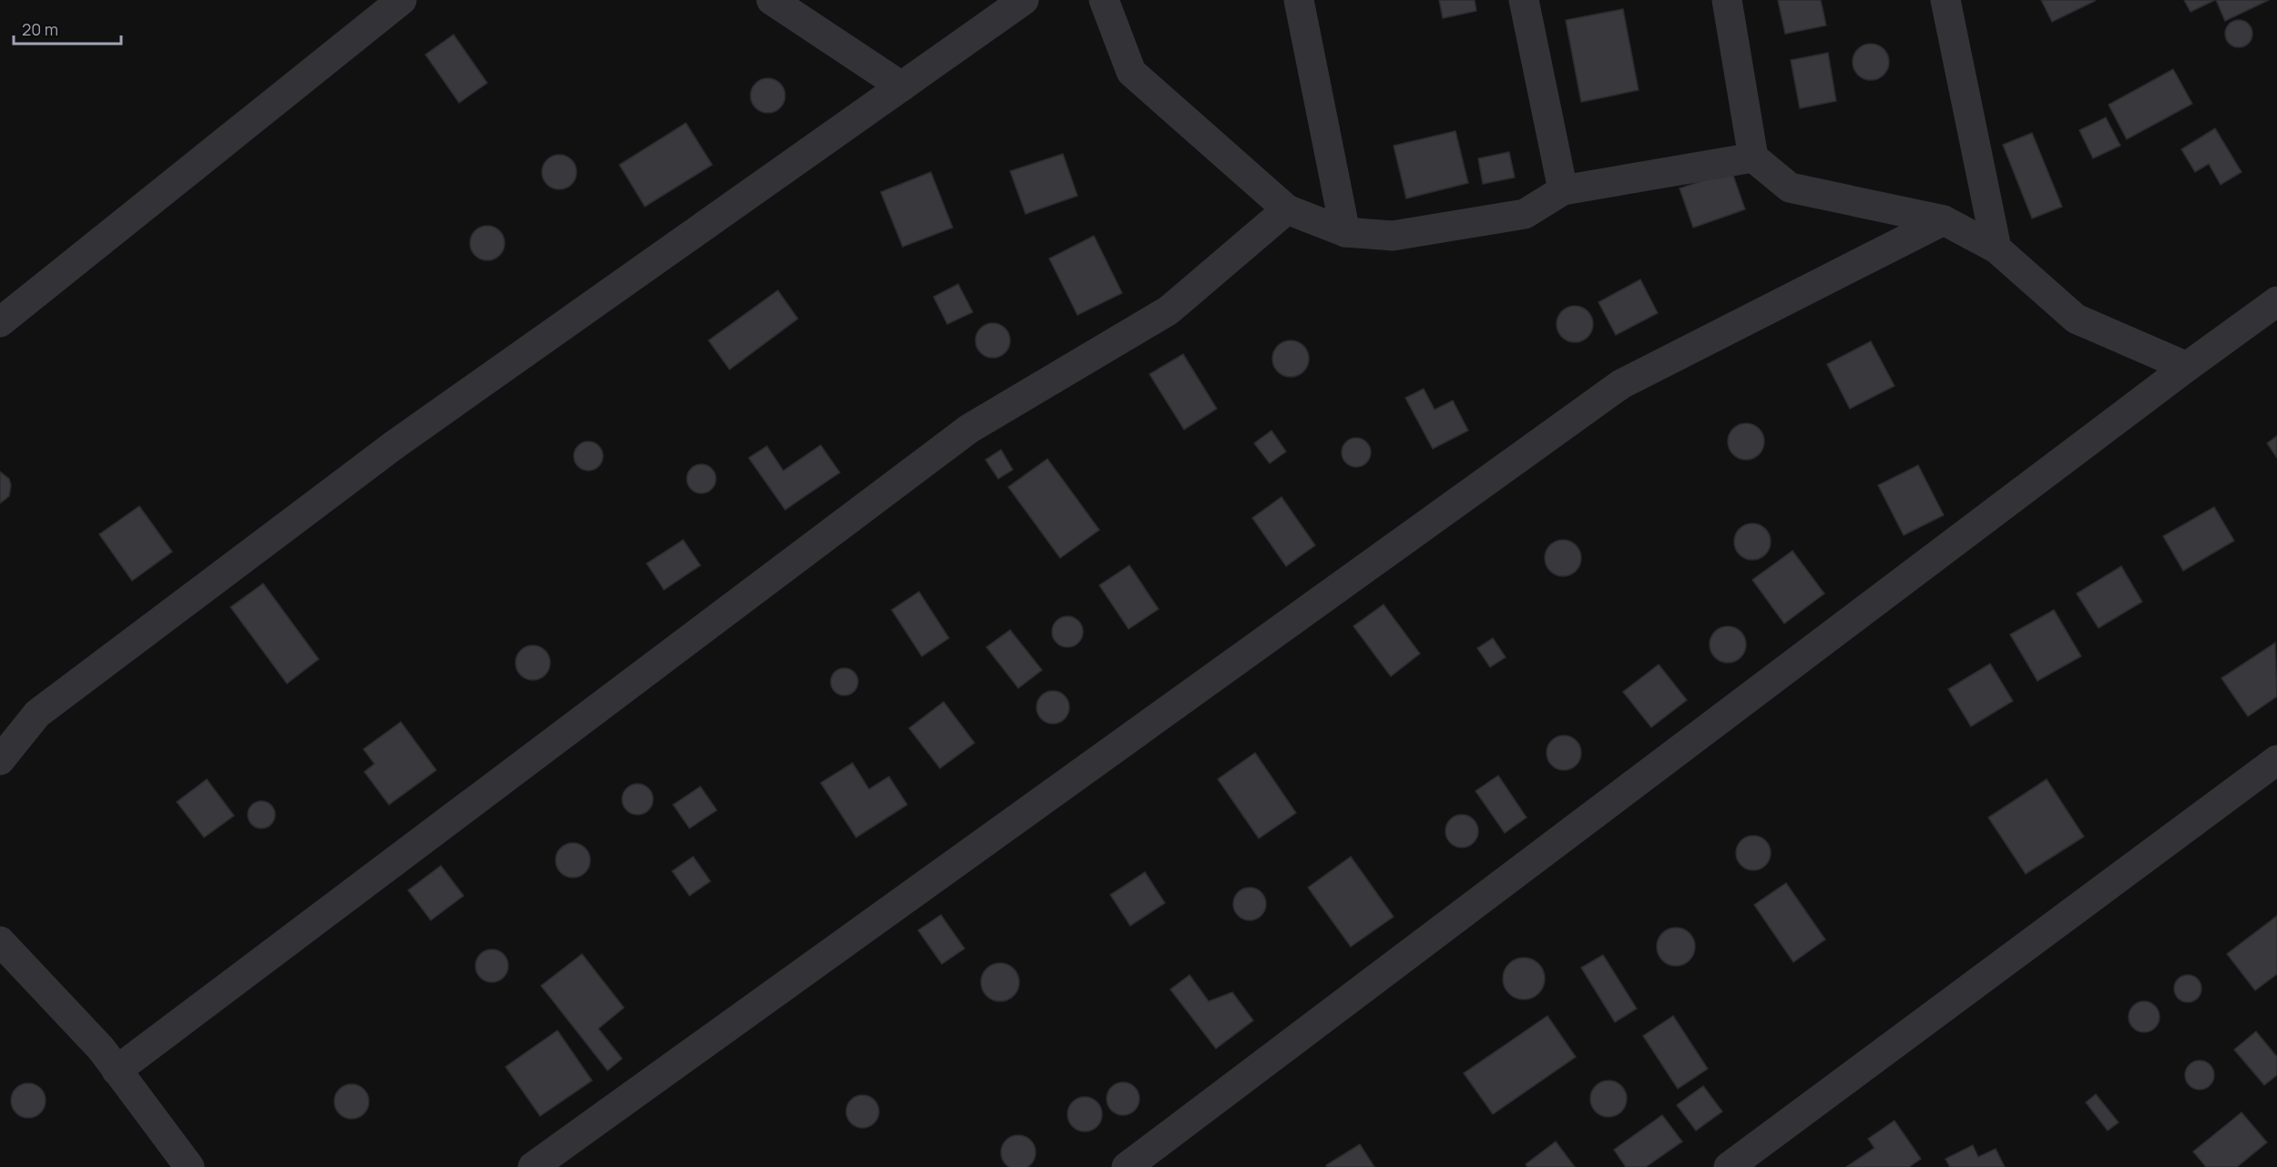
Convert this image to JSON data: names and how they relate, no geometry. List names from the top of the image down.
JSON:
{
  "scale_bar": "20 m"
}
